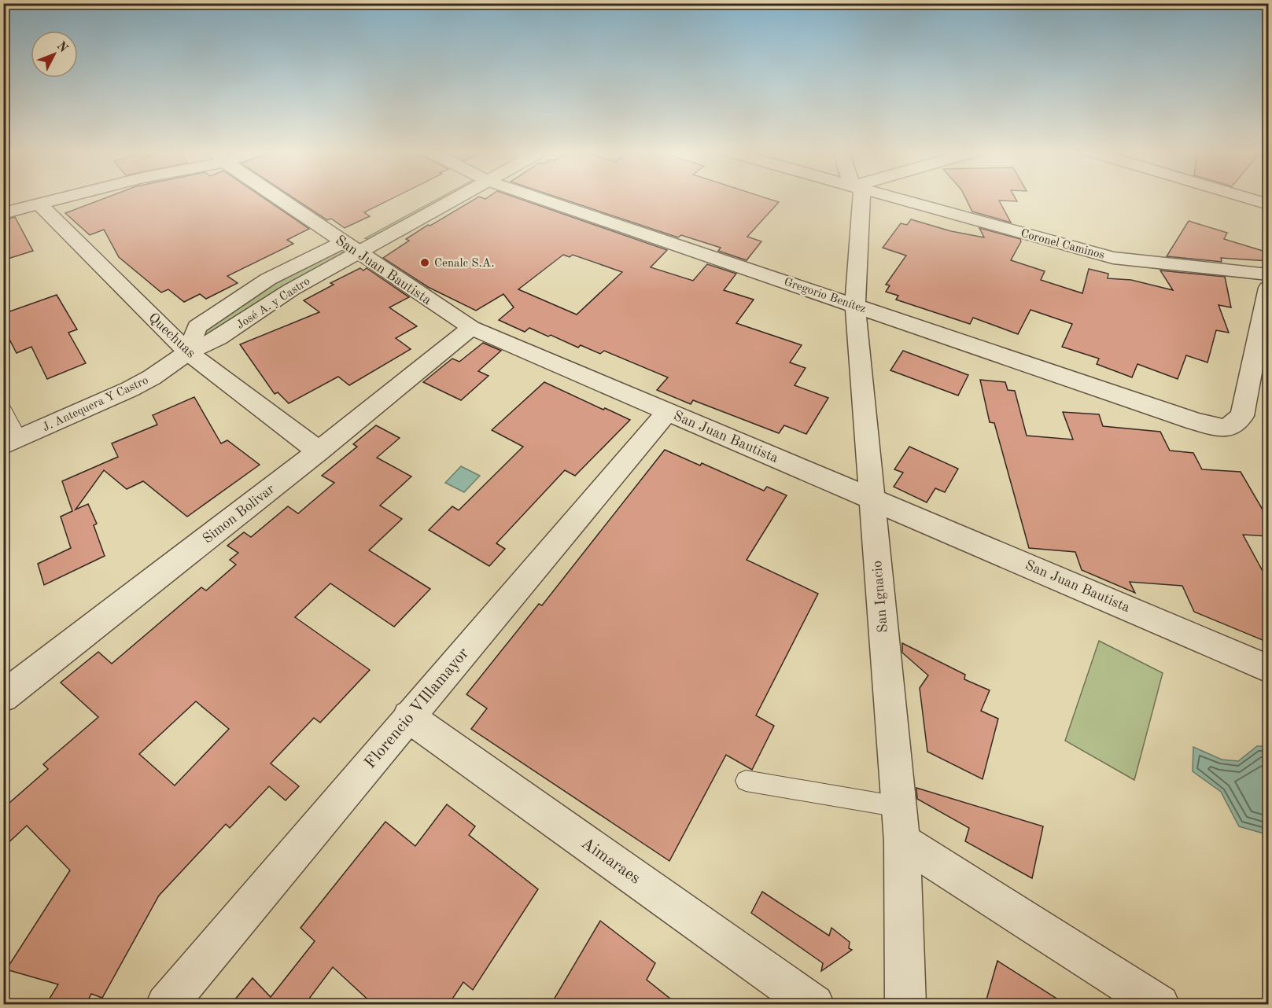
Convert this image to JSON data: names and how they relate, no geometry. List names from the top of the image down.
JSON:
{
  "streets": {
    "street": [
      "Coronel Caminos",
      "San Juan Bautista",
      "Gregorio Benítez",
      "José A. y Castro",
      "Quechuas",
      "J. Antequera Y Castro",
      "Simon Bolivar",
      "San Ignacio",
      "Florencio VIllamayor",
      "Aimaraes"
    ]
  },
  "crossings": [
    ["San Juan Bautista", "José A. y Castro"],
    ["San Juan Bautista", "Simon Bolivar"],
    ["San Juan Bautista", "San Ignacio"],
    ["San Juan Bautista", "Florencio VIllamayor"],
    ["Gregorio Benítez", "San Ignacio"],
    ["José A. y Castro", "Quechuas"],
    ["José A. y Castro", "J. Antequera Y Castro"],
    ["Quechuas", "J. Antequera Y Castro"],
    ["Quechuas", "Simon Bolivar"],
    ["Florencio VIllamayor", "Aimaraes"]
  ],
  "places": ["Cenalc S.A."],
  "north": "top right"
}
